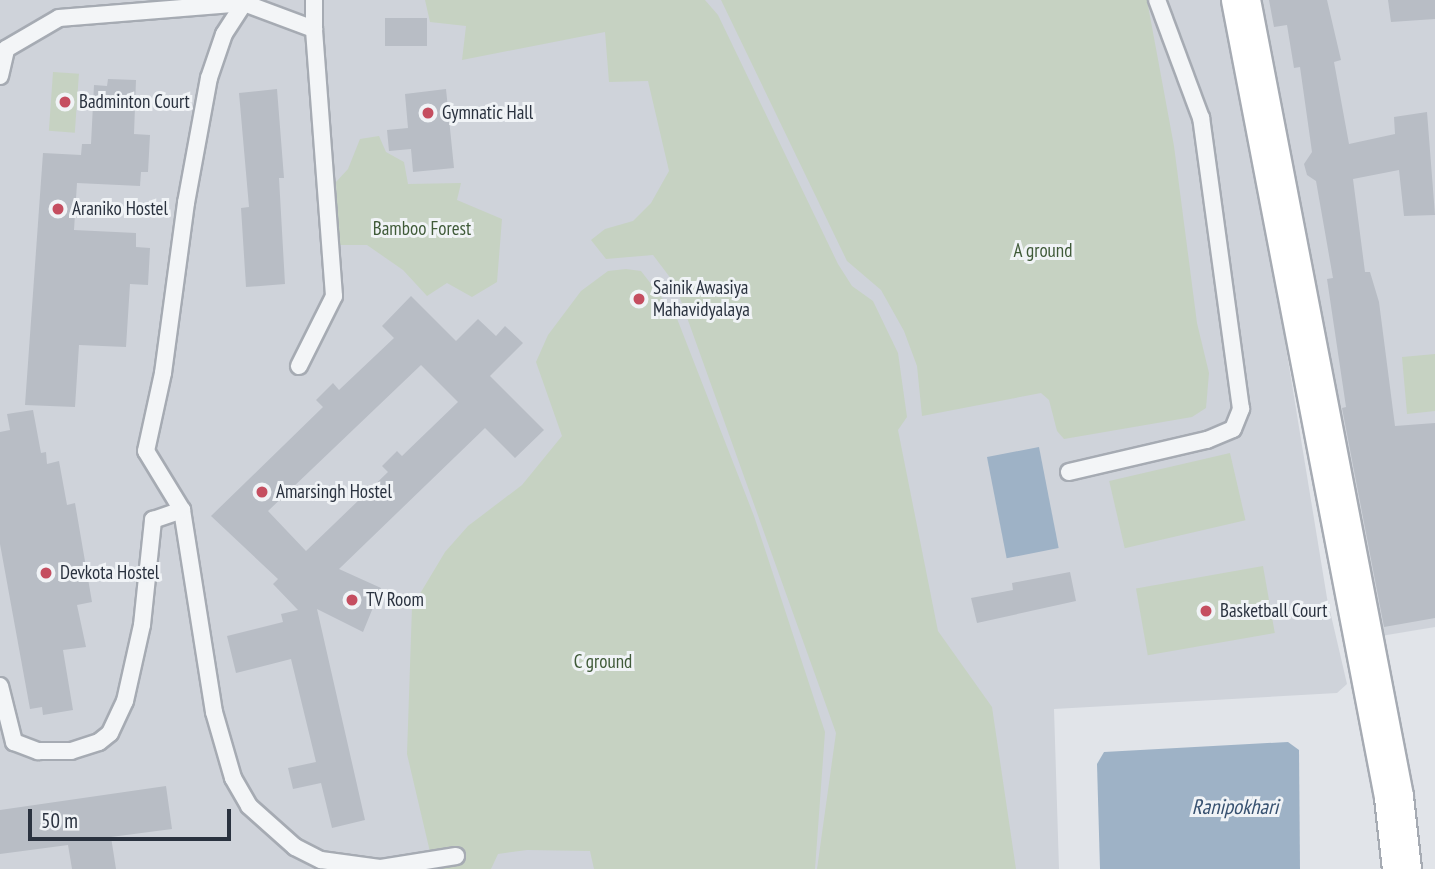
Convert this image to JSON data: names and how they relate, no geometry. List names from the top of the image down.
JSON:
{
  "water": ["Ranipokhari"],
  "parks": ["Bamboo Forest", "A ground", "C ground"],
  "places": [
    "Badminton Court",
    "Gymnatic Hall",
    "Araniko Hostel",
    "Sainik Awasiya Mahavidyalaya",
    "Amarsingh Hostel",
    "Devkota Hostel",
    "TV Room",
    "Basketball Court"
  ],
  "scale_bar": "50 m"
}
